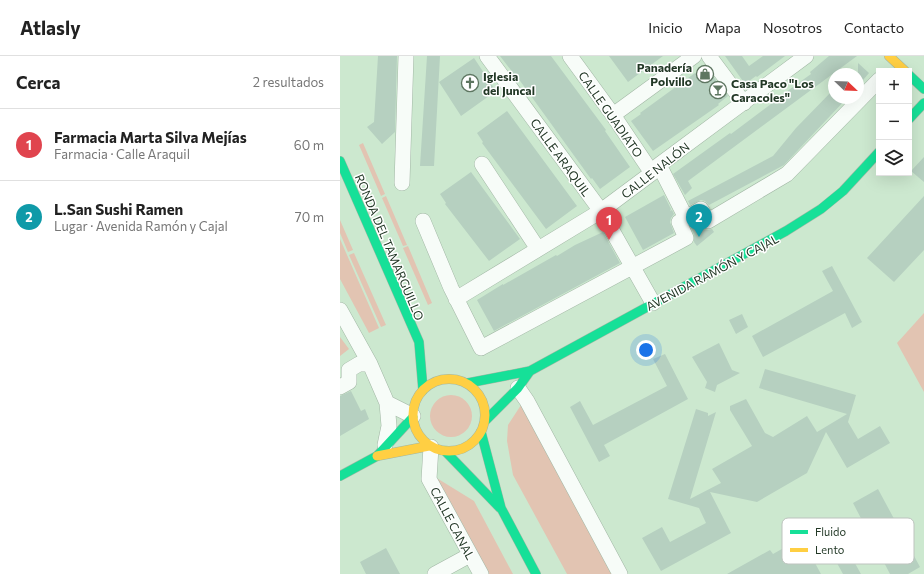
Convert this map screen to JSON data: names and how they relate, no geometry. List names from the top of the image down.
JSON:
{
  "streets": {
    "main road": ["RONDA DEL TAMARGUILLO", "AVENIDA RAMÓN Y CAJAL"],
    "street": [
      "CALLE GUADIATO",
      "CALLE ARAQUIL",
      "CALLE NALÓN",
      "CALLE CANAL"
    ]
  },
  "crossings": [
    ["CALLE GUADIATO", "CALLE NALÓN"],
    ["CALLE ARAQUIL", "CALLE NALÓN"],
    ["CALLE ARAQUIL", "AVENIDA RAMÓN Y CAJAL"],
    ["RONDA DEL TAMARGUILLO", "CALLE CANAL"]
  ],
  "places": {
    "shop": ["Panadería Polvillo"],
    "church": ["Iglesia del Juncal"],
    "bar": ["Casa Paco \"Los Caracoles\""]
  },
  "legend": ["Fluido", "Lento"],
  "north": "bottom right",
  "page": {
    "header": "Atlasly",
    "nav": [
      "Inicio",
      "Mapa",
      "Nosotros",
      "Contacto"
    ],
    "heading": ["Cerca", "2 resultados"],
    "map_buttons": ["+", "−"],
    "list": [
      {
        "mark": "1",
        "name": "Farmacia Marta Silva Mejías",
        "note": "Farmacia · Calle Araquil",
        "value": "60 m"
      },
      {
        "mark": "2",
        "name": "L.San Sushi Ramen",
        "note": "Lugar · Avenida Ramón y Cajal",
        "value": "70 m"
      }
    ],
    "pins": ["2", "1"]
  }
}
